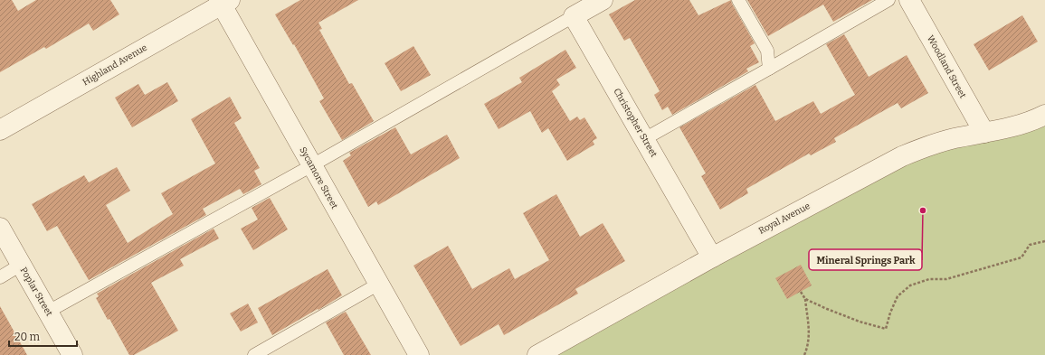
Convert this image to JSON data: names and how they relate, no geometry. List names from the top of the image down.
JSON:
{
  "streets": {
    "street": [
      "Highland Avenue",
      "Woodland Street",
      "Christopher Street",
      "Sycamore Street",
      "Royal Avenue",
      "Poplar Street"
    ]
  },
  "crossings": [
    ["Highland Avenue", "Sycamore Street"],
    ["Woodland Street", "Royal Avenue"],
    ["Christopher Street", "Royal Avenue"]
  ],
  "places": ["Mineral Springs Park"],
  "scale_bar": "20 m"
}
